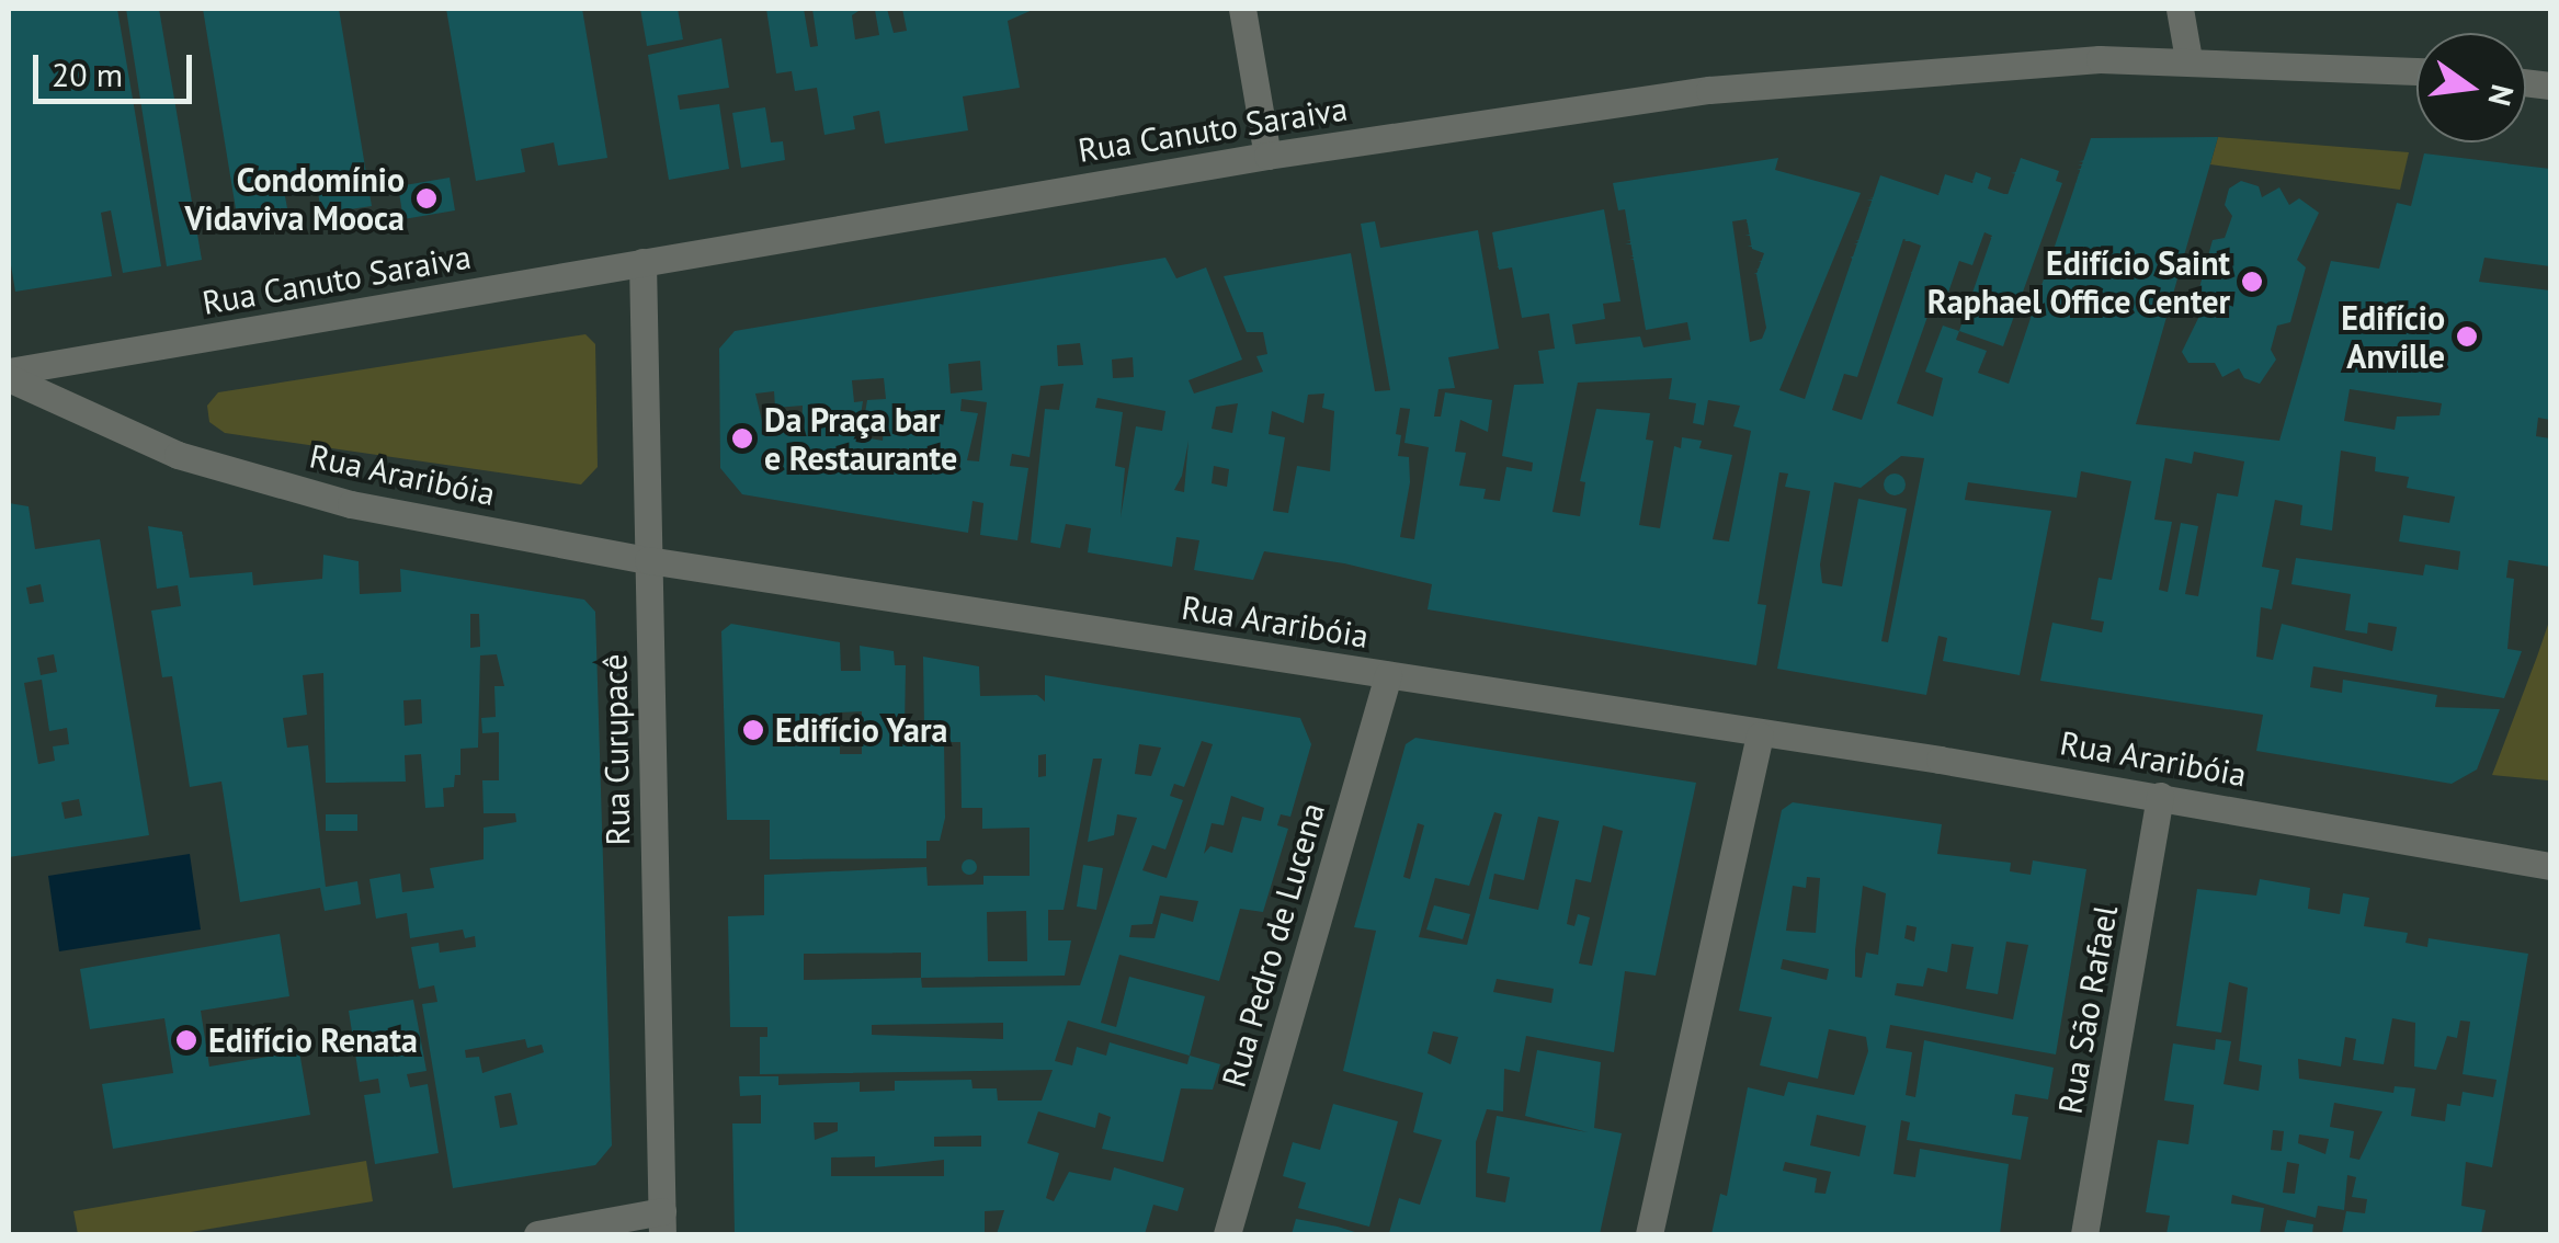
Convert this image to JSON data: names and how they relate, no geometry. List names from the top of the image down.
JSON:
{
  "streets": {
    "street": [
      "Rua Canuto Saraiva",
      "Rua Araribóia",
      "Rua Curupacê",
      "Rua Pedro de Lucena",
      "Rua São Rafael"
    ]
  },
  "crossings": [
    ["Rua Canuto Saraiva", "Rua Araribóia"],
    ["Rua Canuto Saraiva", "Rua Curupacê"],
    ["Rua Araribóia", "Rua Curupacê"],
    ["Rua Araribóia", "Rua Pedro de Lucena"],
    ["Rua Araribóia", "Rua São Rafael"]
  ],
  "places": [
    "Condomínio Vidaviva Mooca",
    "Edifício Saint Raphael Office Center",
    "Edifício Anville",
    "Da Praça bar e Restaurante",
    "Edifício Yara",
    "Edifício Renata"
  ],
  "scale_bar": "20 m",
  "north": "right"
}
